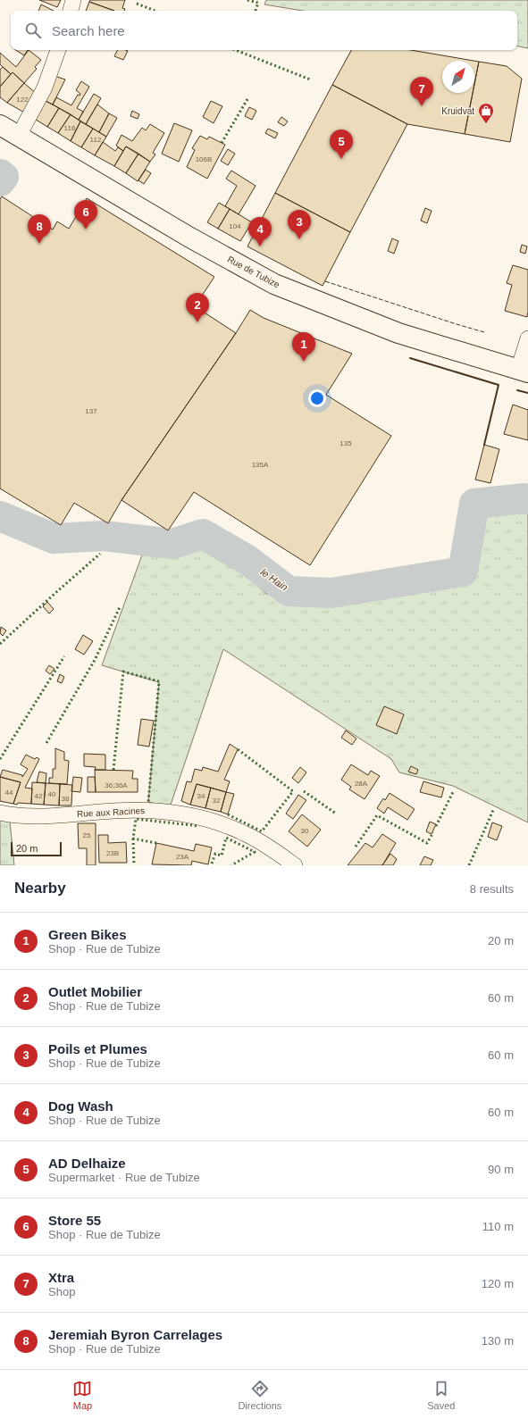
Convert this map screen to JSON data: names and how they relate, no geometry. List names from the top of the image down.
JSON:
{
  "streets": {
    "main road": ["Rue de Tubize"],
    "street": ["Rue aux Racines"]
  },
  "water": ["le Hain"],
  "places": {
    "shop": ["Kruidvat"]
  },
  "house_numbers": [
    "122",
    "116",
    "112",
    "106B",
    "104",
    "137",
    "135",
    "135A",
    "28A",
    "36;36A",
    "44",
    "40",
    "42",
    "34",
    "38",
    "32",
    "30",
    "25",
    "23B",
    "23A"
  ],
  "scale_bar": "20 m",
  "north": "top right",
  "page": {
    "search": "Search here",
    "pins": [
      "7",
      "5",
      "6",
      "3",
      "8",
      "4",
      "2",
      "1"
    ],
    "scale": "20 m",
    "heading": ["Nearby", "8 results"],
    "list": [
      {
        "mark": "1",
        "name": "Green Bikes",
        "note": "Shop · Rue de Tubize",
        "value": "20 m"
      },
      {
        "mark": "2",
        "name": "Outlet Mobilier",
        "note": "Shop · Rue de Tubize",
        "value": "60 m"
      },
      {
        "mark": "3",
        "name": "Poils et Plumes",
        "note": "Shop · Rue de Tubize",
        "value": "60 m"
      },
      {
        "mark": "4",
        "name": "Dog Wash",
        "note": "Shop · Rue de Tubize",
        "value": "60 m"
      },
      {
        "mark": "5",
        "name": "AD Delhaize",
        "note": "Supermarket · Rue de Tubize",
        "value": "90 m"
      },
      {
        "mark": "6",
        "name": "Store 55",
        "note": "Shop · Rue de Tubize",
        "value": "110 m"
      },
      {
        "mark": "7",
        "name": "Xtra",
        "note": "Shop",
        "value": "120 m"
      },
      {
        "mark": "8",
        "name": "Jeremiah Byron Carrelages",
        "note": "Shop · Rue de Tubize",
        "value": "130 m"
      }
    ],
    "nav": ["Map", "Directions", "Saved"]
  }
}
